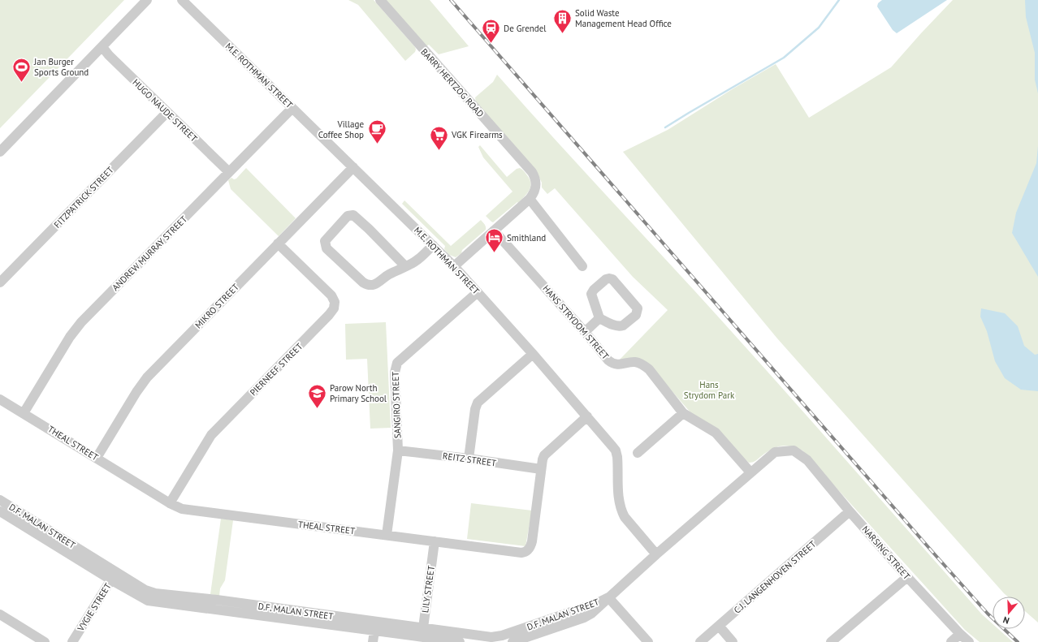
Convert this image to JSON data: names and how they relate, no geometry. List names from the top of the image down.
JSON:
{
  "streets": {
    "street": [
      "M.E. ROTHMAN STREET",
      "BARRY HERTZOG ROAD",
      "HUGO NAUDE STREET",
      "FITZPATRICK STREET",
      "ANDREW MURRAY STREET",
      "MIKRO STREET",
      "HANS STRYDOM STREET",
      "PIERNEEF STREET",
      "SANGIRO STREET",
      "THEAL STREET",
      "REITZ STREET",
      "D.F. MALAN STREET",
      "NARSING STREET",
      "C.J. LANGENHOVEN STREET",
      "LILY STREET",
      "VYGIE STREET"
    ]
  },
  "crossings": [
    ["M.E. ROTHMAN STREET", "ANDREW MURRAY STREET"],
    ["M.E. ROTHMAN STREET", "MIKRO STREET"],
    ["M.E. ROTHMAN STREET", "SANGIRO STREET"],
    ["M.E. ROTHMAN STREET", "THEAL STREET"],
    ["M.E. ROTHMAN STREET", "D.F. MALAN STREET"],
    ["HUGO NAUDE STREET", "FITZPATRICK STREET"],
    ["HUGO NAUDE STREET", "ANDREW MURRAY STREET"],
    ["ANDREW MURRAY STREET", "THEAL STREET"],
    ["MIKRO STREET", "PIERNEEF STREET"],
    ["MIKRO STREET", "THEAL STREET"],
    ["HANS STRYDOM STREET", "D.F. MALAN STREET"],
    ["PIERNEEF STREET", "THEAL STREET"],
    ["SANGIRO STREET", "THEAL STREET"],
    ["SANGIRO STREET", "REITZ STREET"],
    ["THEAL STREET", "REITZ STREET"],
    ["THEAL STREET", "LILY STREET"],
    ["D.F. MALAN STREET", "NARSING STREET"],
    ["D.F. MALAN STREET", "LILY STREET"],
    ["D.F. MALAN STREET", "VYGIE STREET"],
    ["NARSING STREET", "C.J. LANGENHOVEN STREET"]
  ],
  "parks": ["Hans Strydom Park"],
  "places": {
    "building": ["Solid Waste Management Head Office"],
    "station": ["De Grendel"],
    "sports": ["Jan Burger Sports Ground"],
    "cafe": ["Village Coffee Shop"],
    "supermarket": ["VGK Firearms"],
    "hotel": ["Smithland"],
    "school or university": ["Parow North Primary School"]
  },
  "north": "bottom"
}
